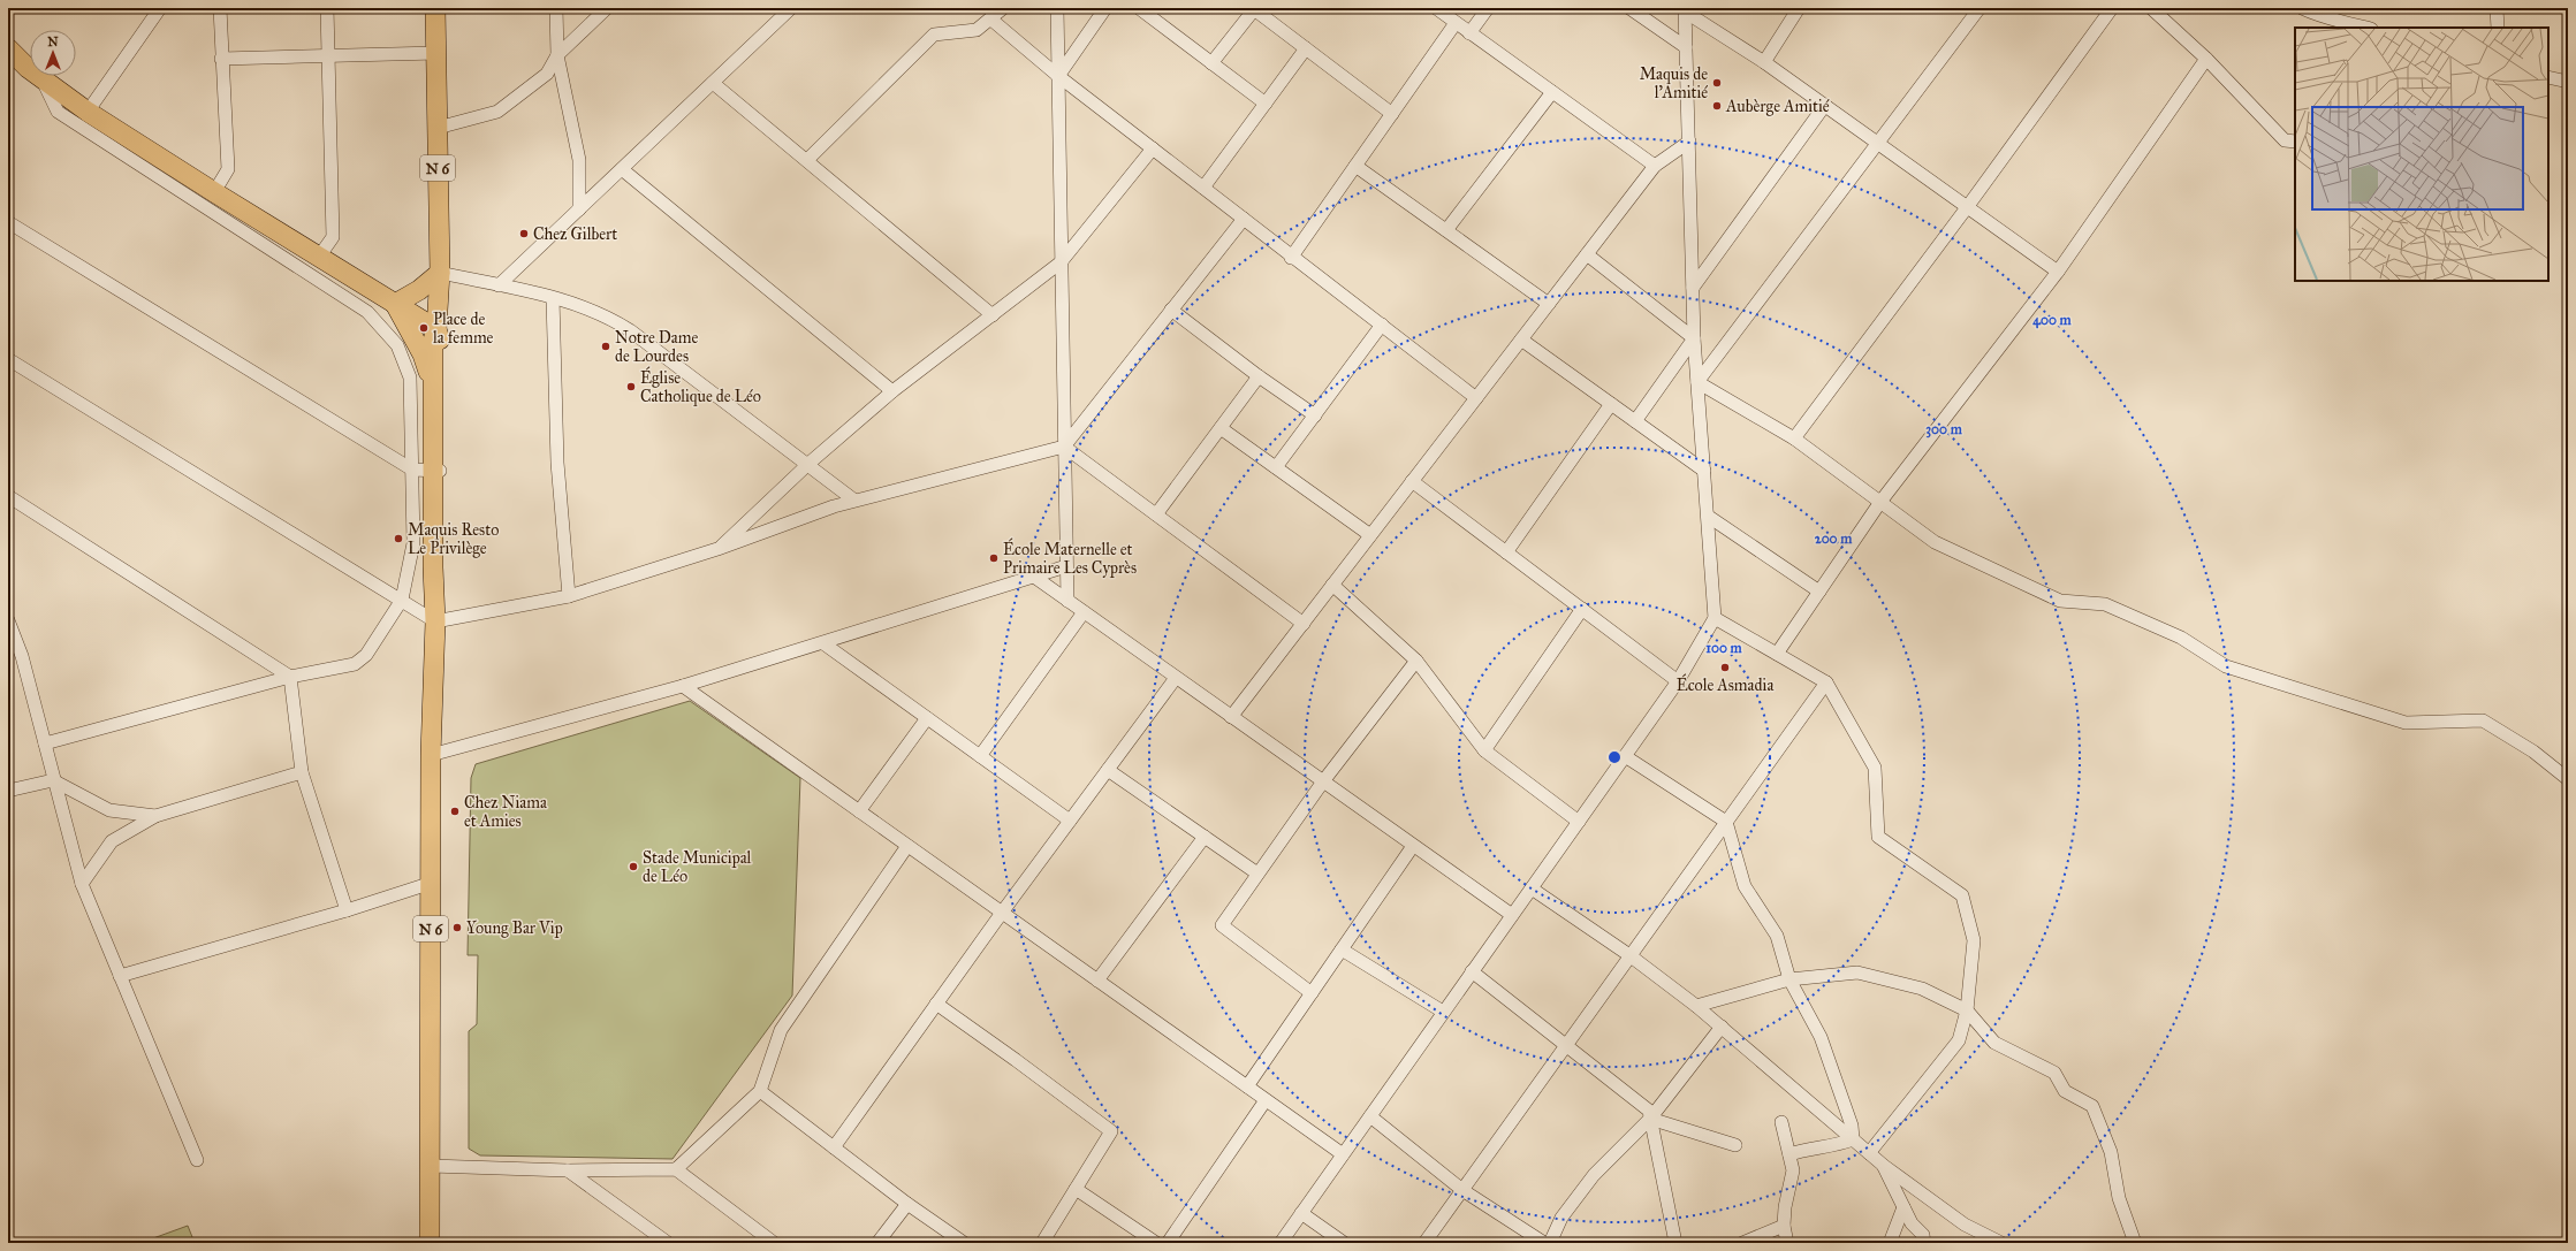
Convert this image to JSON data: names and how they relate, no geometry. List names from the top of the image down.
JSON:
{
  "streets": {
    "main road": ["N 6"]
  },
  "places": [
    "Maquis de l'Amitié",
    "Aubèrge Amitié",
    "Chez Gilbert",
    "Place de la femme",
    "Notre Dame de Lourdes",
    "Église Catholique de Léo",
    "Maquis Resto Le Privilège",
    "École Maternelle et Primaire Les Cyprès",
    "École Asmadia",
    "Chez Niama et Amies",
    "Stade Municipal de Léo",
    "Young Bar Vip"
  ],
  "north": "top",
  "rings": [
    "400 m",
    "300 m",
    "200 m",
    "100 m"
  ]
}
